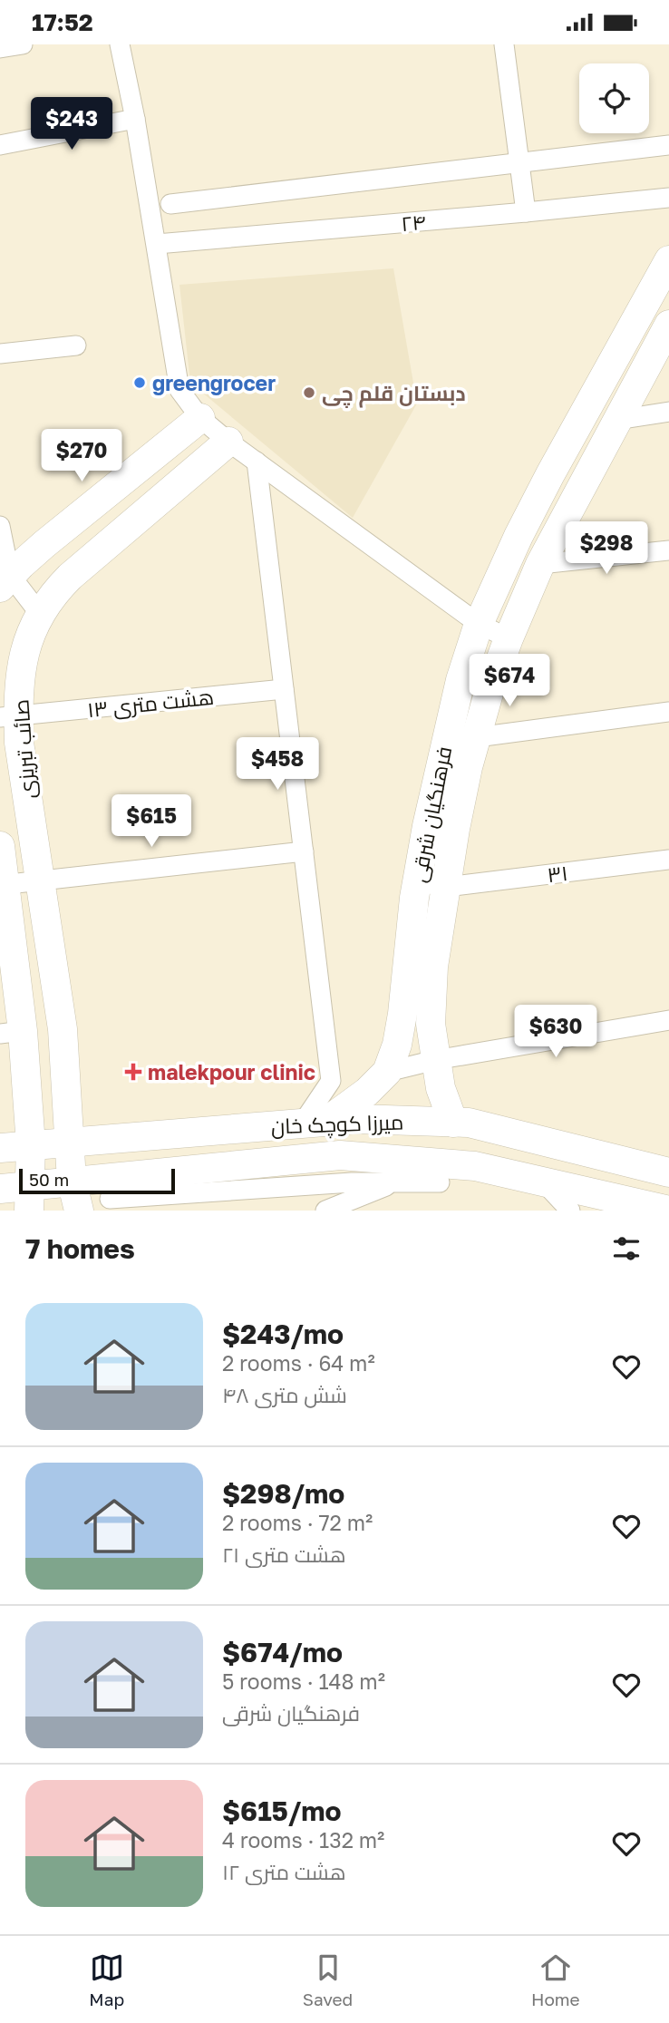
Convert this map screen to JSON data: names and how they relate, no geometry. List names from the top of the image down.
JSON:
{
  "streets": {
    "street": [
      "۲۴",
      "هشت متری ۱۳",
      "صائب تبریزی",
      "فرهنگیان شرقی",
      "۳۱",
      "میرزا کوچک خان"
    ]
  },
  "crossings": [
    ["هشت متری ۱۳", "صائب تبریزی"],
    ["صائب تبریزی", "میرزا کوچک خان"],
    ["فرهنگیان شرقی", "۳۱"],
    ["فرهنگیان شرقی", "میرزا کوچک خان"]
  ],
  "places": {
    "other": ["greengrocer", "دبستان قلم چی"],
    "health": ["malekpour clinic"]
  },
  "scale_bar": "50 m",
  "page": {
    "status": "17:52",
    "price": [
      "$243",
      "$270",
      "$298",
      "$674",
      "$458",
      "$615",
      "$630"
    ],
    "scale": "50 m",
    "heading": "7 homes",
    "list": [
      {
        "name": "$243/mo",
        "note": "2 rooms · 64 m² · شش متری ۴۸"
      },
      {
        "name": "$298/mo",
        "note": "2 rooms · 72 m² · هشت متری ۲۱"
      },
      {
        "name": "$674/mo",
        "note": "5 rooms · 148 m² · فرهنگیان شرقی"
      },
      {
        "name": "$615/mo",
        "note": "4 rooms · 132 m² · هشت متری ۱۲"
      }
    ],
    "tabs": ["Map", "Saved", "Home"]
  }
}
